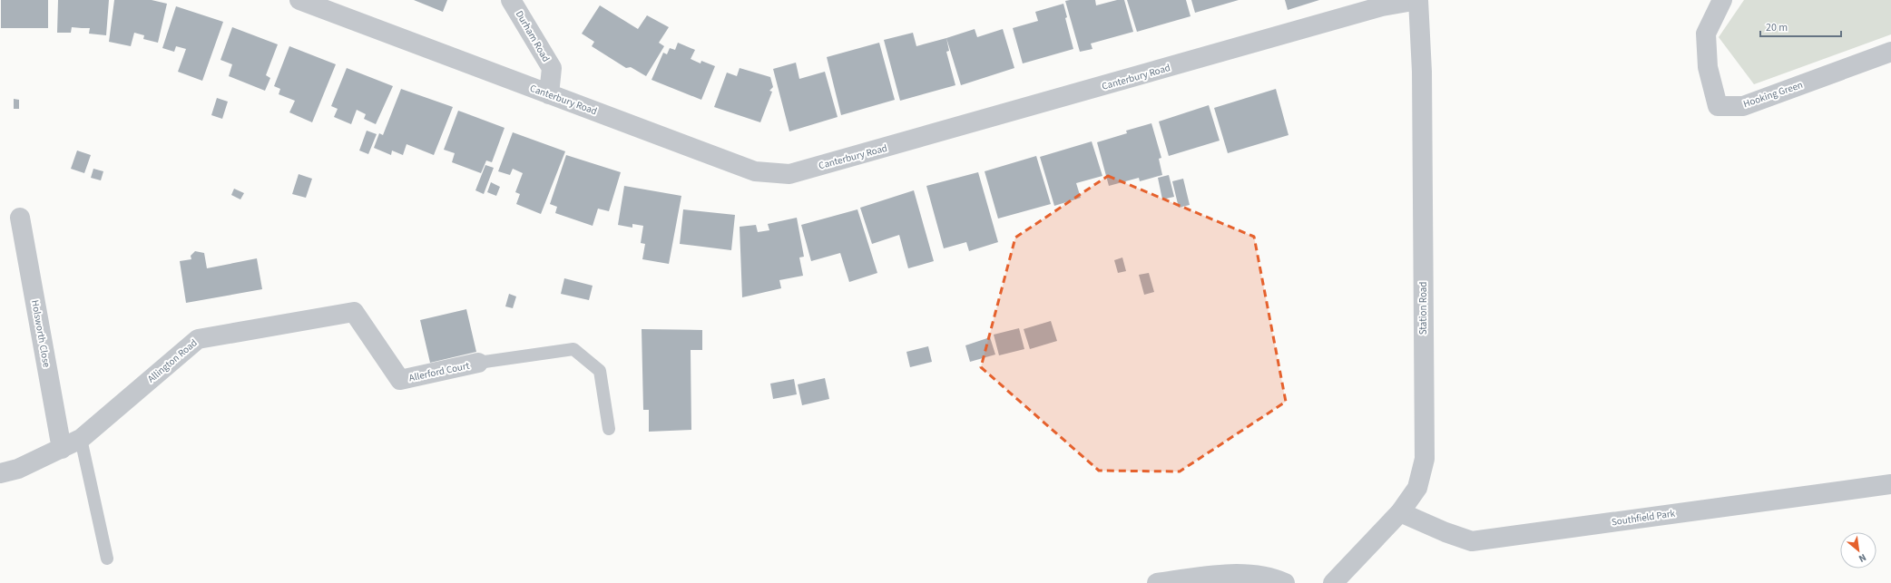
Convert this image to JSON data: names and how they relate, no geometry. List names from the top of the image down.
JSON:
{
  "streets": {
    "street": [
      "Durham Road",
      "Canterbury Road",
      "Hooking Green",
      "Station Road",
      "Holsworth Close",
      "Allington Road",
      "Allerford Court",
      "Southfield Park"
    ]
  },
  "crossings": [
    ["Durham Road", "Canterbury Road"],
    ["Canterbury Road", "Station Road"],
    ["Station Road", "Southfield Park"],
    ["Holsworth Close", "Allington Road"],
    ["Allington Road", "Allerford Court"]
  ],
  "scale_bar": "20 m",
  "north": "bottom right"
}
